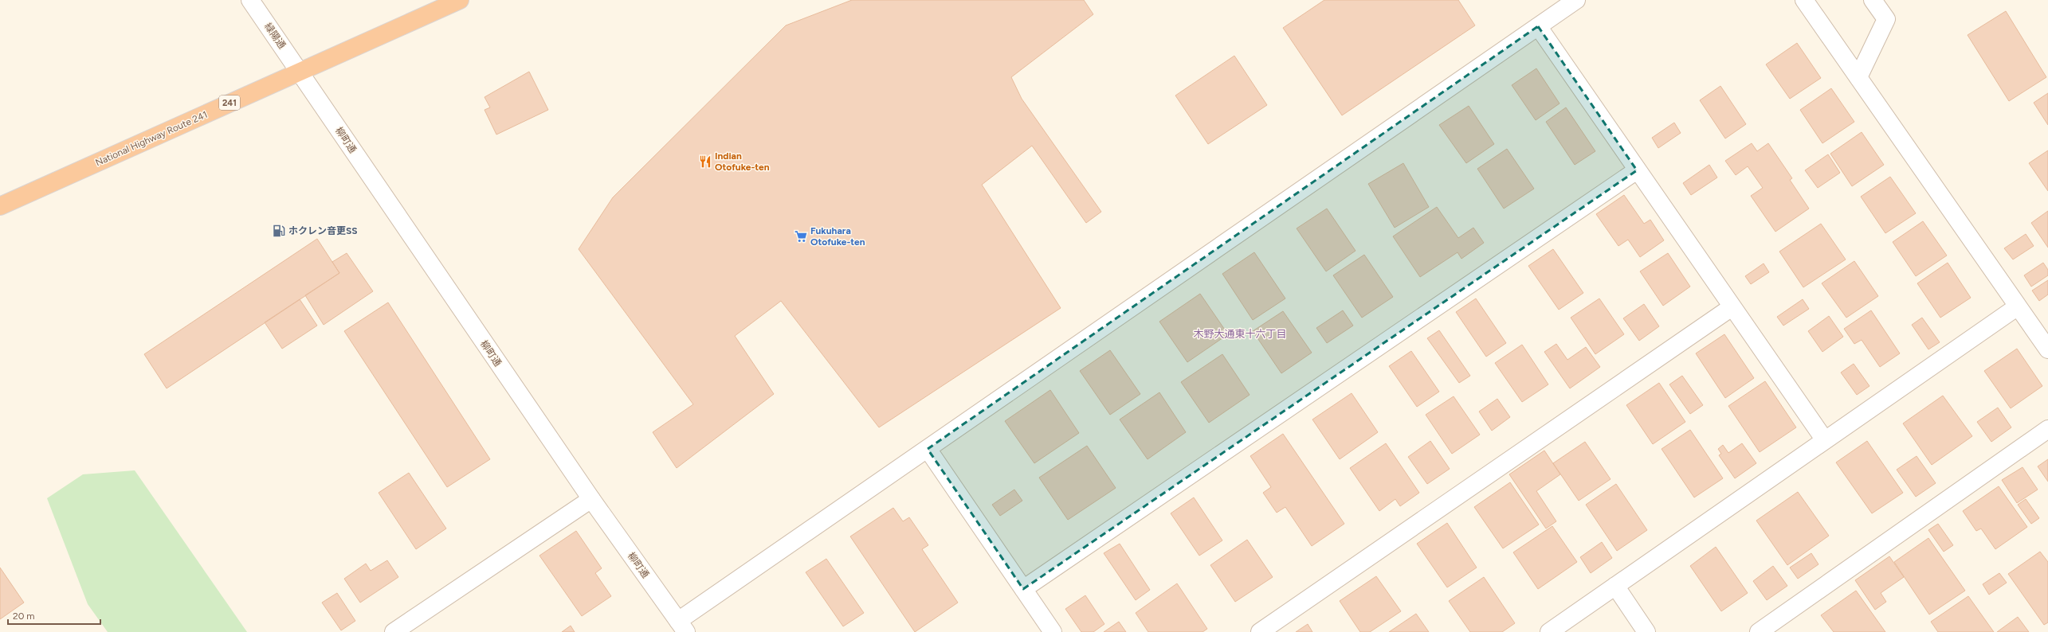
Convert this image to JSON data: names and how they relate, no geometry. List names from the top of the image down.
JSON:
{
  "streets": {
    "highway": ["241", "National Highway Route 241"],
    "street": ["緑陽通", "柳町通"]
  },
  "crossings": [
    ["緑陽通", "National Highway Route 241"],
    ["緑陽通", "柳町通"],
    ["National Highway Route 241", "柳町通"]
  ],
  "districts": ["木野大通東十六丁目"],
  "places": {
    "restaurant": ["Indian Otofuke-ten"],
    "fuel station": ["ホクレン音更SS"],
    "supermarket": ["Fukuhara Otofuke-ten"]
  },
  "scale_bar": "20 m"
}
